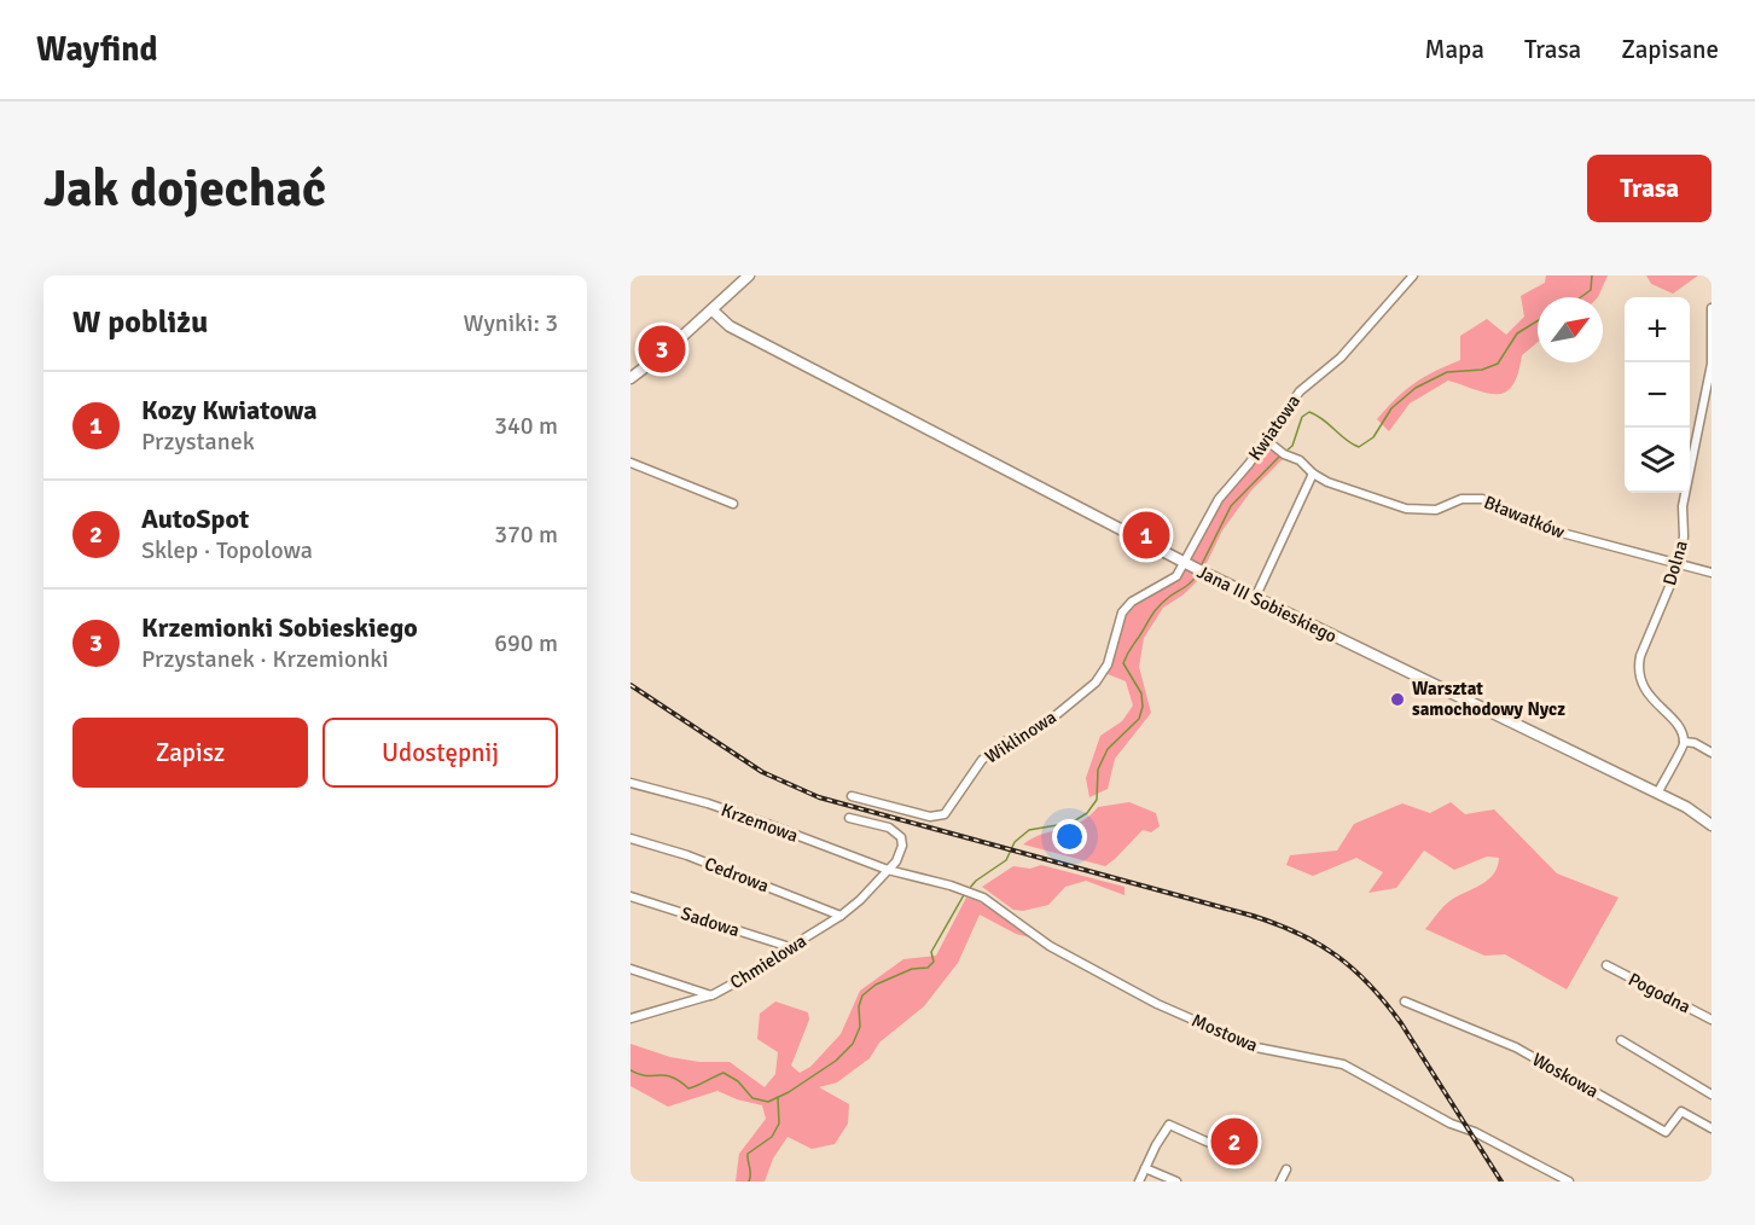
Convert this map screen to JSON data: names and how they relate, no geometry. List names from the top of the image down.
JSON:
{
  "streets": {
    "street": [
      "Kwiatowa",
      "Bławatków",
      "Dolna",
      "Jana III Sobieskiego",
      "Wiklinowa",
      "Krzemowa",
      "Cedrowa",
      "Sadowa",
      "Chmielowa",
      "Pogodna",
      "Mostowa",
      "Woskowa"
    ]
  },
  "crossings": [
    ["Kwiatowa", "Bławatków"],
    ["Kwiatowa", "Jana III Sobieskiego"],
    ["Kwiatowa", "Wiklinowa"],
    ["Bławatków", "Dolna"],
    ["Jana III Sobieskiego", "Wiklinowa"],
    ["Krzemowa", "Chmielowa"],
    ["Krzemowa", "Mostowa"],
    ["Cedrowa", "Chmielowa"],
    ["Sadowa", "Chmielowa"],
    ["Chmielowa", "Mostowa"]
  ],
  "places": ["Warsztat samochodowy Nycz"],
  "north": "top right",
  "page": {
    "header": "Wayfind",
    "nav": ["Mapa", "Trasa", "Zapisane"],
    "buttons": [
      "Trasa",
      ["Zapisz", "Udostępnij"]
    ],
    "title": "Jak dojechać",
    "heading": ["W pobliżu", "Wyniki: 3"],
    "map_buttons": ["+", "−"],
    "pins": ["3", "1", "2"],
    "list": [
      {
        "mark": "1",
        "name": "Kozy Kwiatowa",
        "note": "Przystanek",
        "value": "340 m"
      },
      {
        "mark": "2",
        "name": "AutoSpot",
        "note": "Sklep · Topolowa",
        "value": "370 m"
      },
      {
        "mark": "3",
        "name": "Krzemionki Sobieskiego",
        "note": "Przystanek · Krzemionki",
        "value": "690 m"
      }
    ]
  }
}
